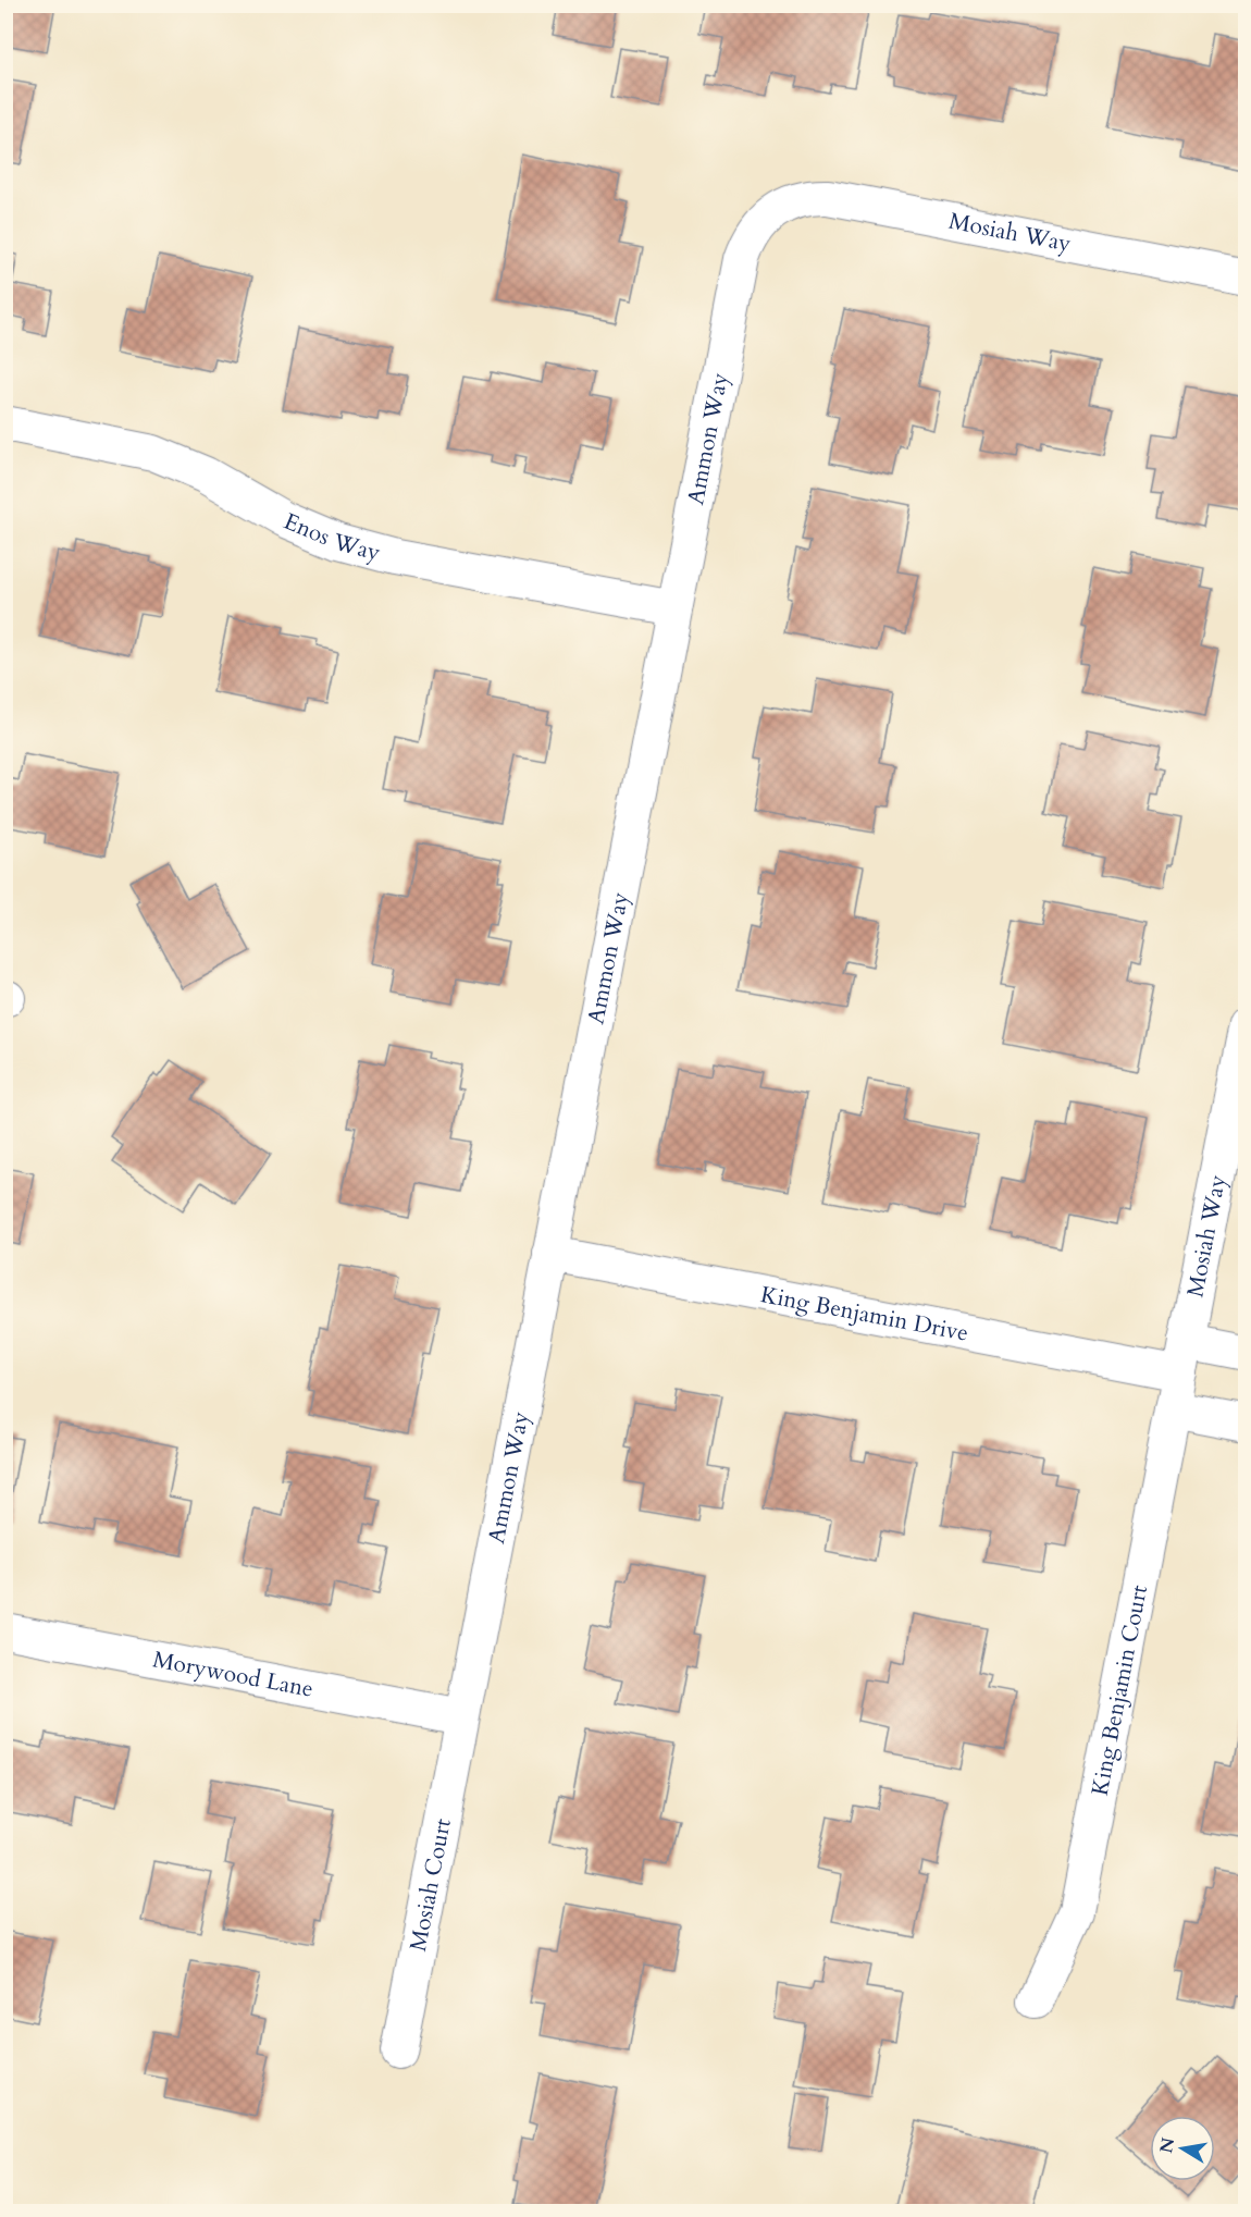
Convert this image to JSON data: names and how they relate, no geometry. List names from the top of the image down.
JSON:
{
  "streets": {
    "street": [
      "Mosiah Way",
      "Ammon Way",
      "Enos Way",
      "King Benjamin Drive",
      "Morywood Lane",
      "King Benjamin Court",
      "Mosiah Court"
    ]
  },
  "crossings": [
    ["Mosiah Way", "Ammon Way"],
    ["Mosiah Way", "King Benjamin Drive"],
    ["Mosiah Way", "King Benjamin Court"],
    ["Ammon Way", "Enos Way"],
    ["Ammon Way", "King Benjamin Drive"],
    ["Ammon Way", "Morywood Lane"],
    ["Ammon Way", "Mosiah Court"],
    ["King Benjamin Drive", "King Benjamin Court"],
    ["Morywood Lane", "Mosiah Court"]
  ],
  "north": "left"
}
